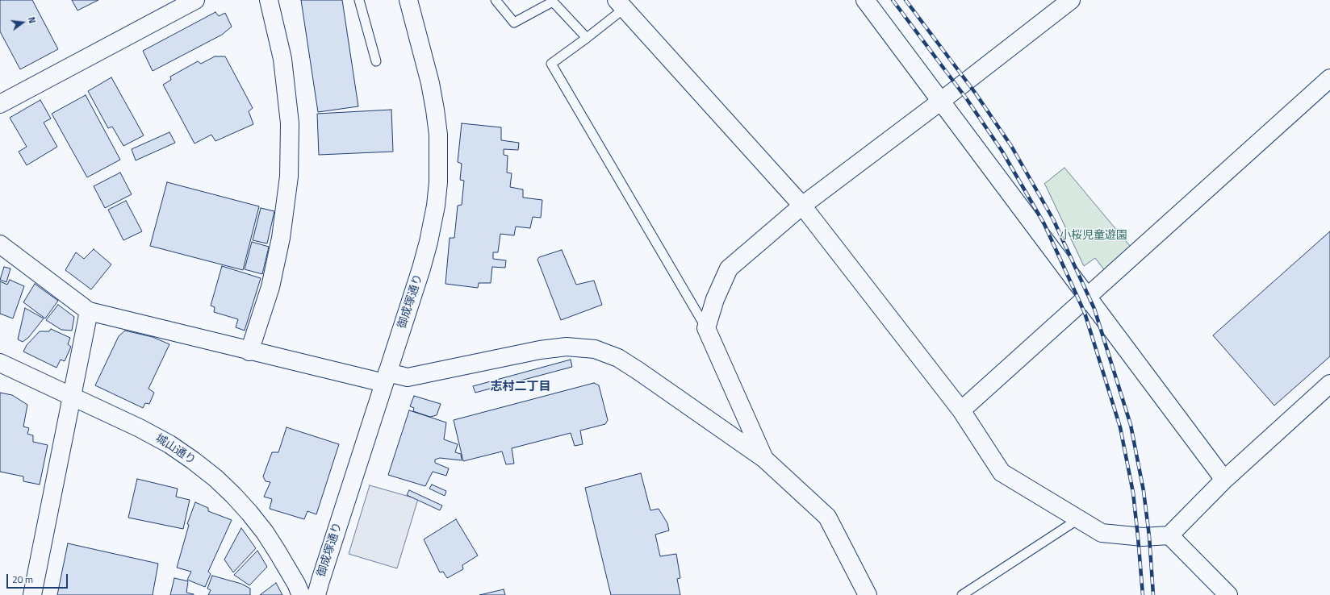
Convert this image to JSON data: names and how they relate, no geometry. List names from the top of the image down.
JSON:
{
  "streets": {
    "street": ["御成塚通り", "城山通り"]
  },
  "districts": ["志村二丁目"],
  "parks": ["小桜児童遊園"],
  "scale_bar": "20 m",
  "north": "right"
}
